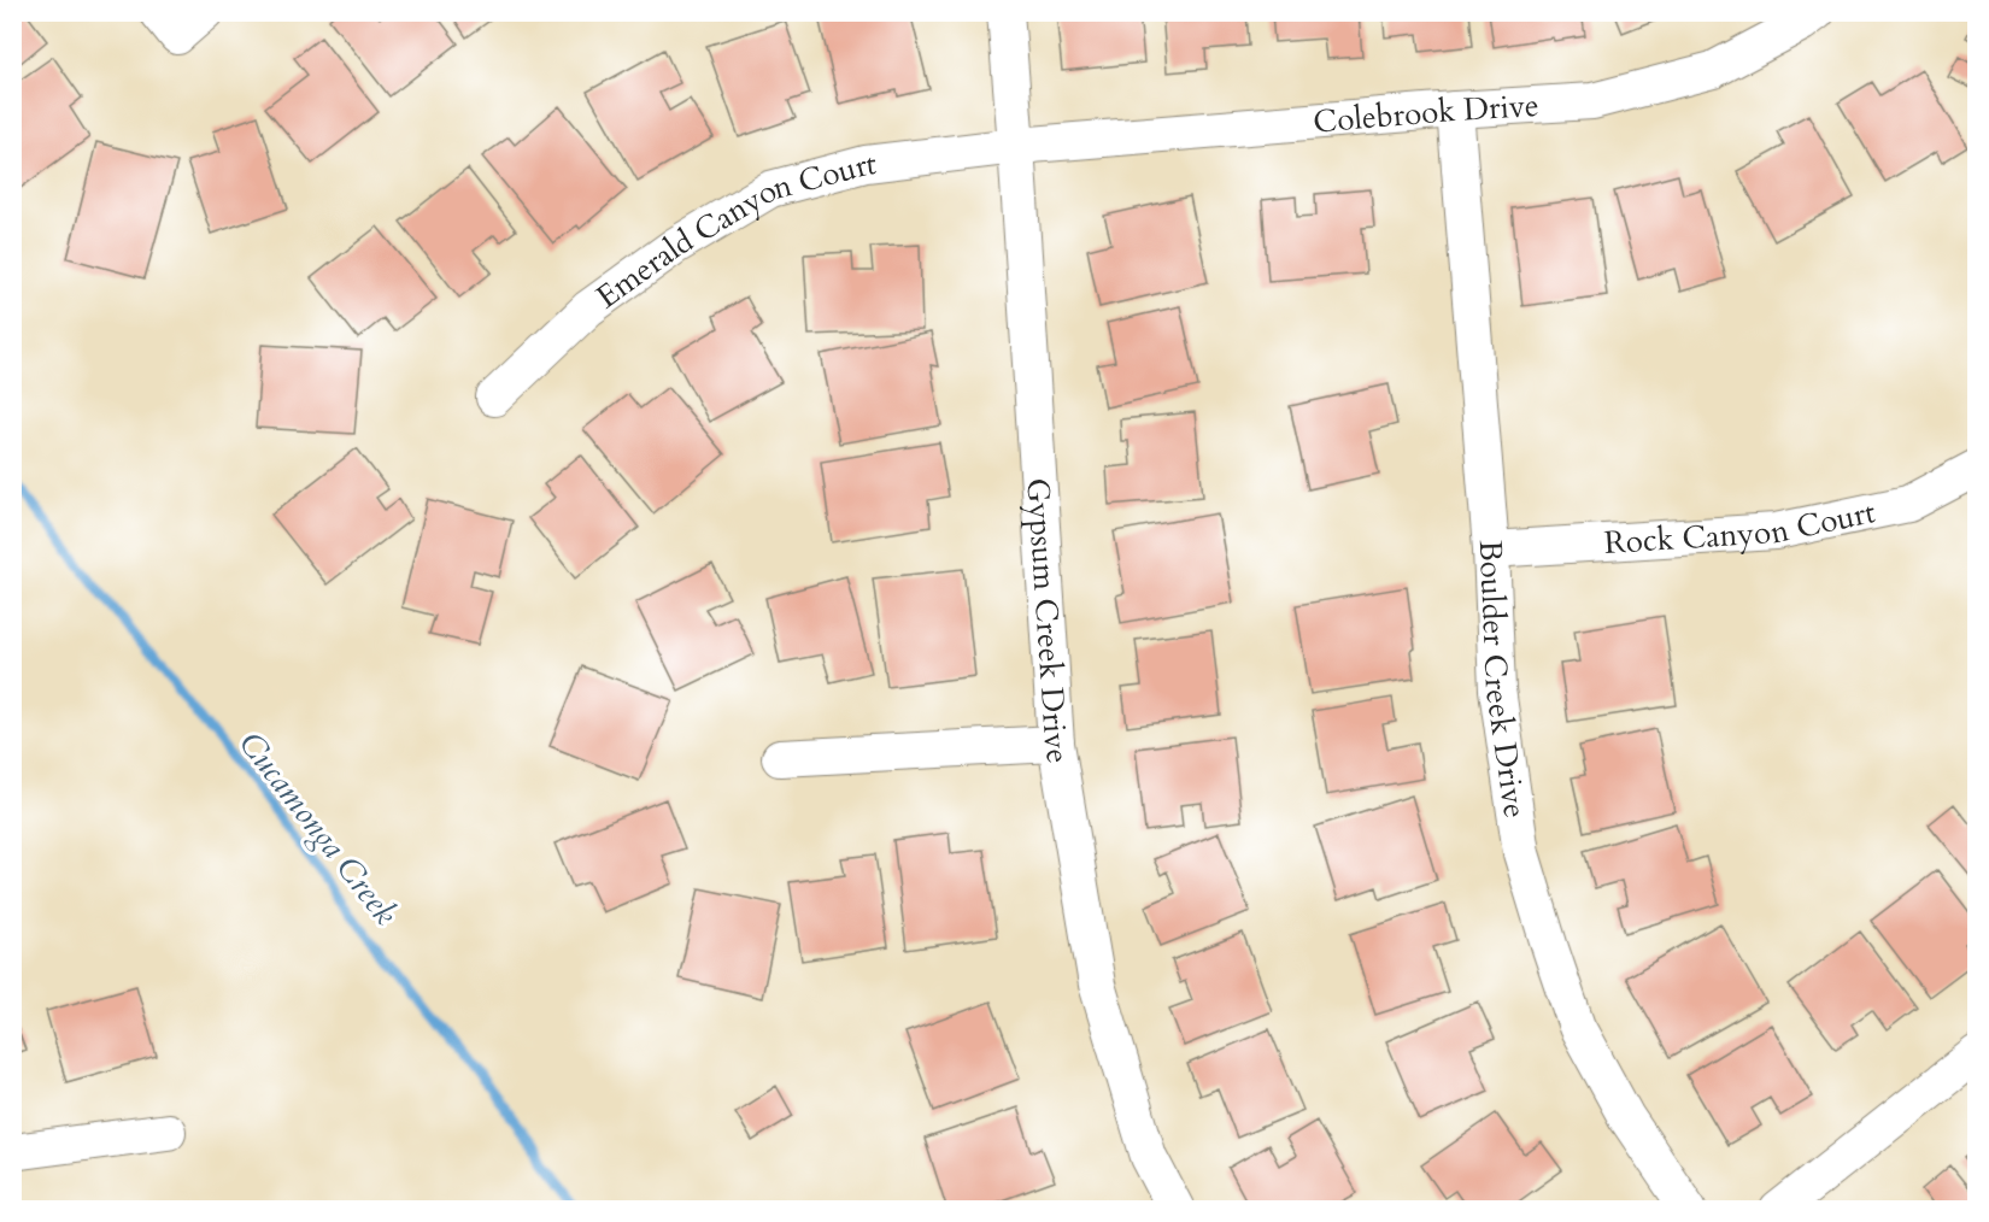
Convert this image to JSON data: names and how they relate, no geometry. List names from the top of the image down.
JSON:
{
  "streets": {
    "street": [
      "Colebrook Drive",
      "Emerald Canyon Court",
      "Rock Canyon Court",
      "Gypsum Creek Drive",
      "Boulder Creek Drive"
    ]
  },
  "crossings": [
    ["Colebrook Drive", "Emerald Canyon Court"],
    ["Colebrook Drive", "Gypsum Creek Drive"],
    ["Colebrook Drive", "Boulder Creek Drive"],
    ["Emerald Canyon Court", "Gypsum Creek Drive"],
    ["Rock Canyon Court", "Boulder Creek Drive"]
  ],
  "water": ["Cucamonga Creek"]
}
